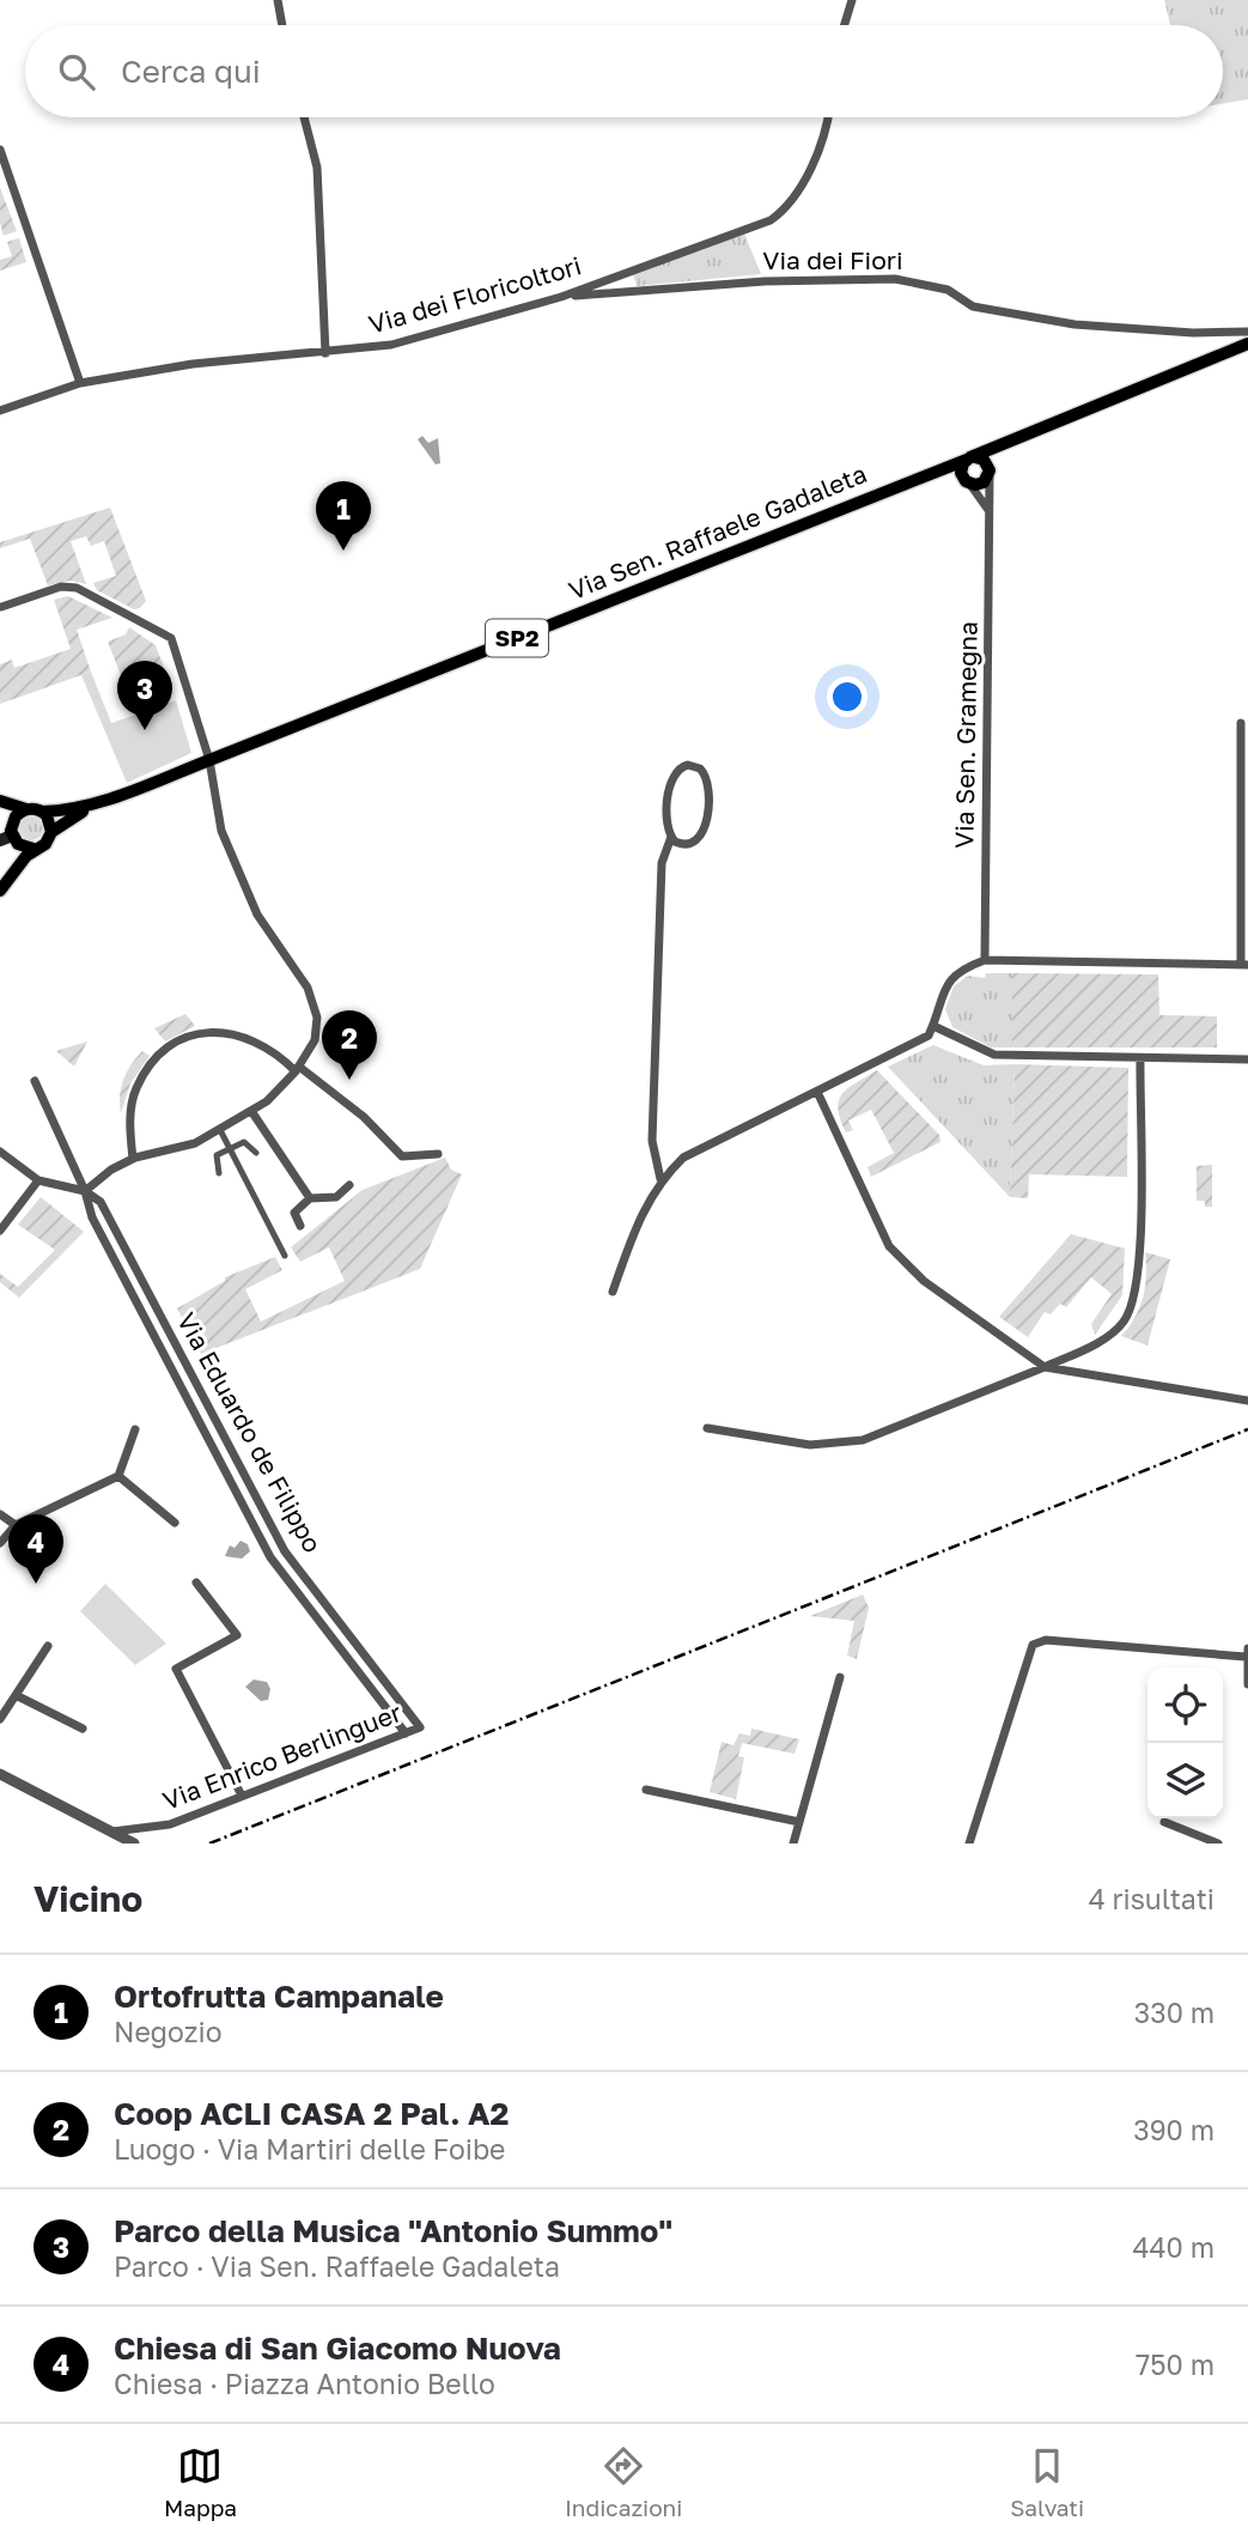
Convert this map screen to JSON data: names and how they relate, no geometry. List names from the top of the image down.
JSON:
{
  "streets": {
    "main road": ["Via Sen. Raffaele Gadaleta", "SP2"],
    "street": [
      "Via dei Fiori",
      "Via dei Floricoltori",
      "Via Sen. Gramegna",
      "Via Eduardo de Filippo",
      "Via Enrico Berlinguer"
    ]
  },
  "crossings": [
    ["Via dei Fiori", "Via dei Floricoltori"],
    ["Via Sen. Raffaele Gadaleta", "Via Sen. Gramegna"],
    ["Via Eduardo de Filippo", "Via Enrico Berlinguer"]
  ],
  "page": {
    "search": "Cerca qui",
    "pins": [
      "1",
      "3",
      "2",
      "4"
    ],
    "heading": ["Vicino", "4 risultati"],
    "list": [
      {
        "mark": "1",
        "name": "Ortofrutta Campanale",
        "note": "Negozio",
        "value": "330 m"
      },
      {
        "mark": "2",
        "name": "Coop ACLI CASA 2 Pal. A2",
        "note": "Luogo · Via Martiri delle Foibe",
        "value": "390 m"
      },
      {
        "mark": "3",
        "name": "Parco della Musica \"Antonio Summo\"",
        "note": "Parco · Via Sen. Raffaele Gadaleta",
        "value": "440 m"
      },
      {
        "mark": "4",
        "name": "Chiesa di San Giacomo Nuova",
        "note": "Chiesa · Piazza Antonio Bello",
        "value": "750 m"
      }
    ],
    "nav": ["Mappa", "Indicazioni", "Salvati"]
  }
}
